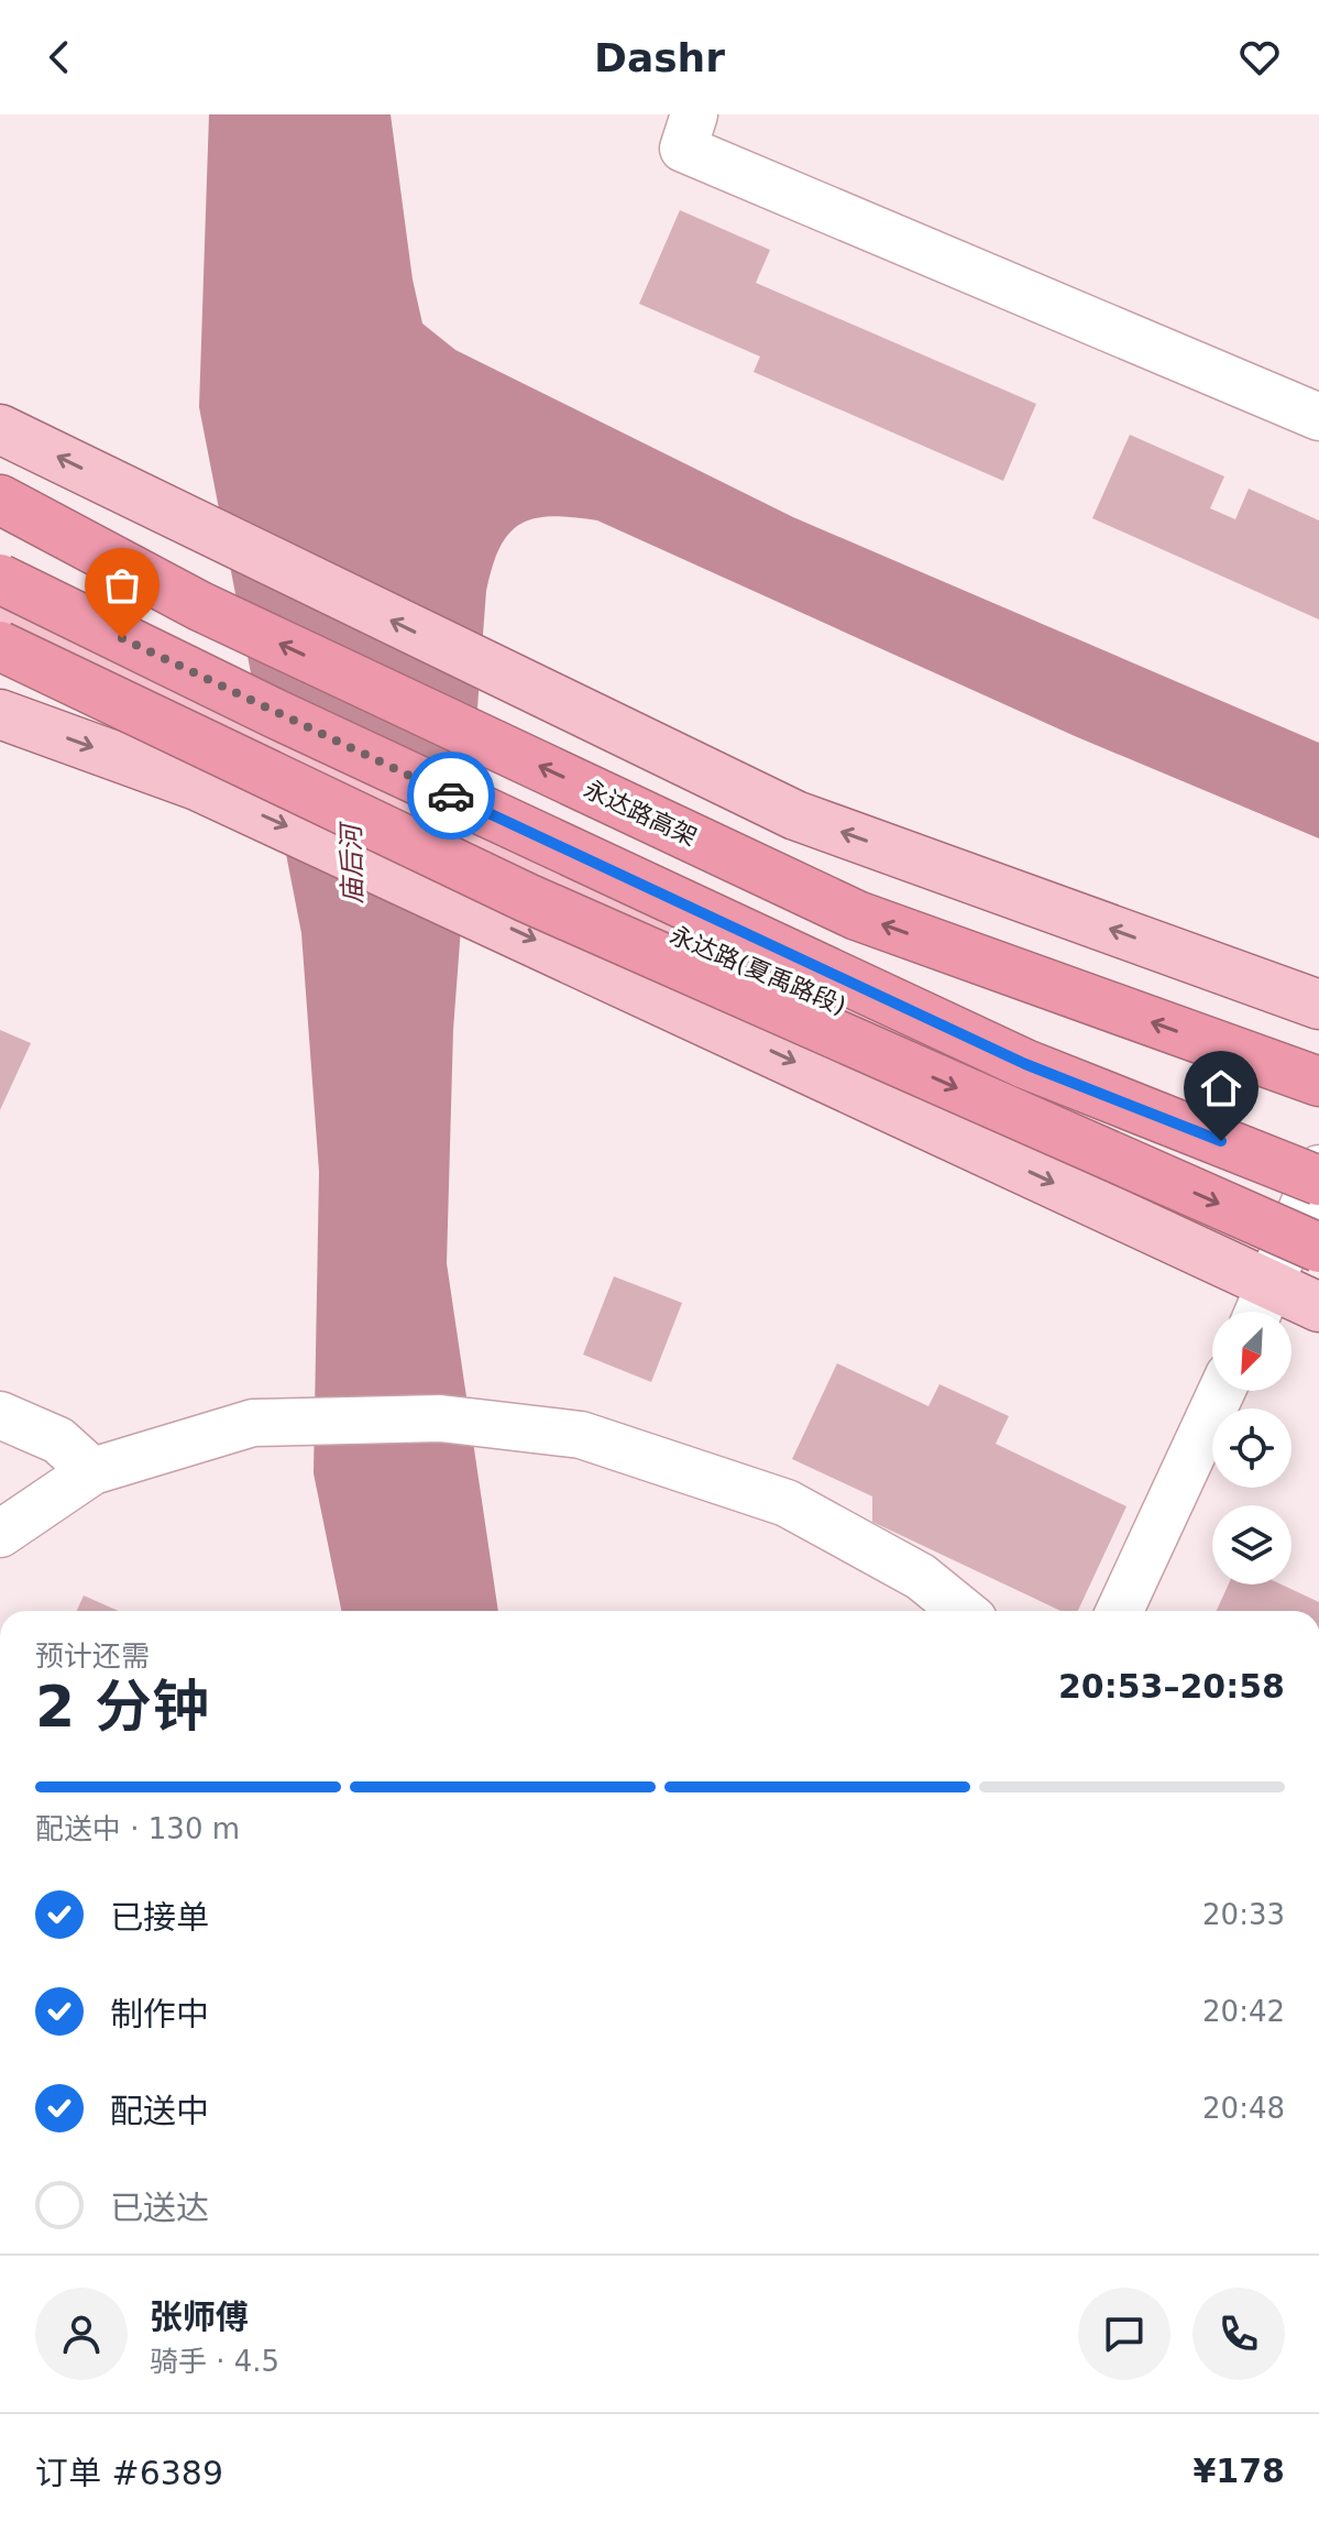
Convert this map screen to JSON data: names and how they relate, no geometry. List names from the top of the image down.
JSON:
{
  "streets": {
    "highway": ["永达路高架"],
    "main road": ["永达路(夏禹路段)"]
  },
  "water": ["庙后河"],
  "north": "bottom left",
  "page": {
    "header": "Dashr",
    "heading": ["2 分钟", "预计还需", "20:53–20:58"],
    "panel": [
      "张师傅",
      "骑手 · 4.5",
      "订单 #6389",
      "¥178"
    ],
    "bar": "配送中 · 130 m",
    "list": [
      ["已接单", "20:33"],
      ["制作中", "20:42"],
      ["配送中", "20:48"],
      "已送达"
    ]
  }
}
